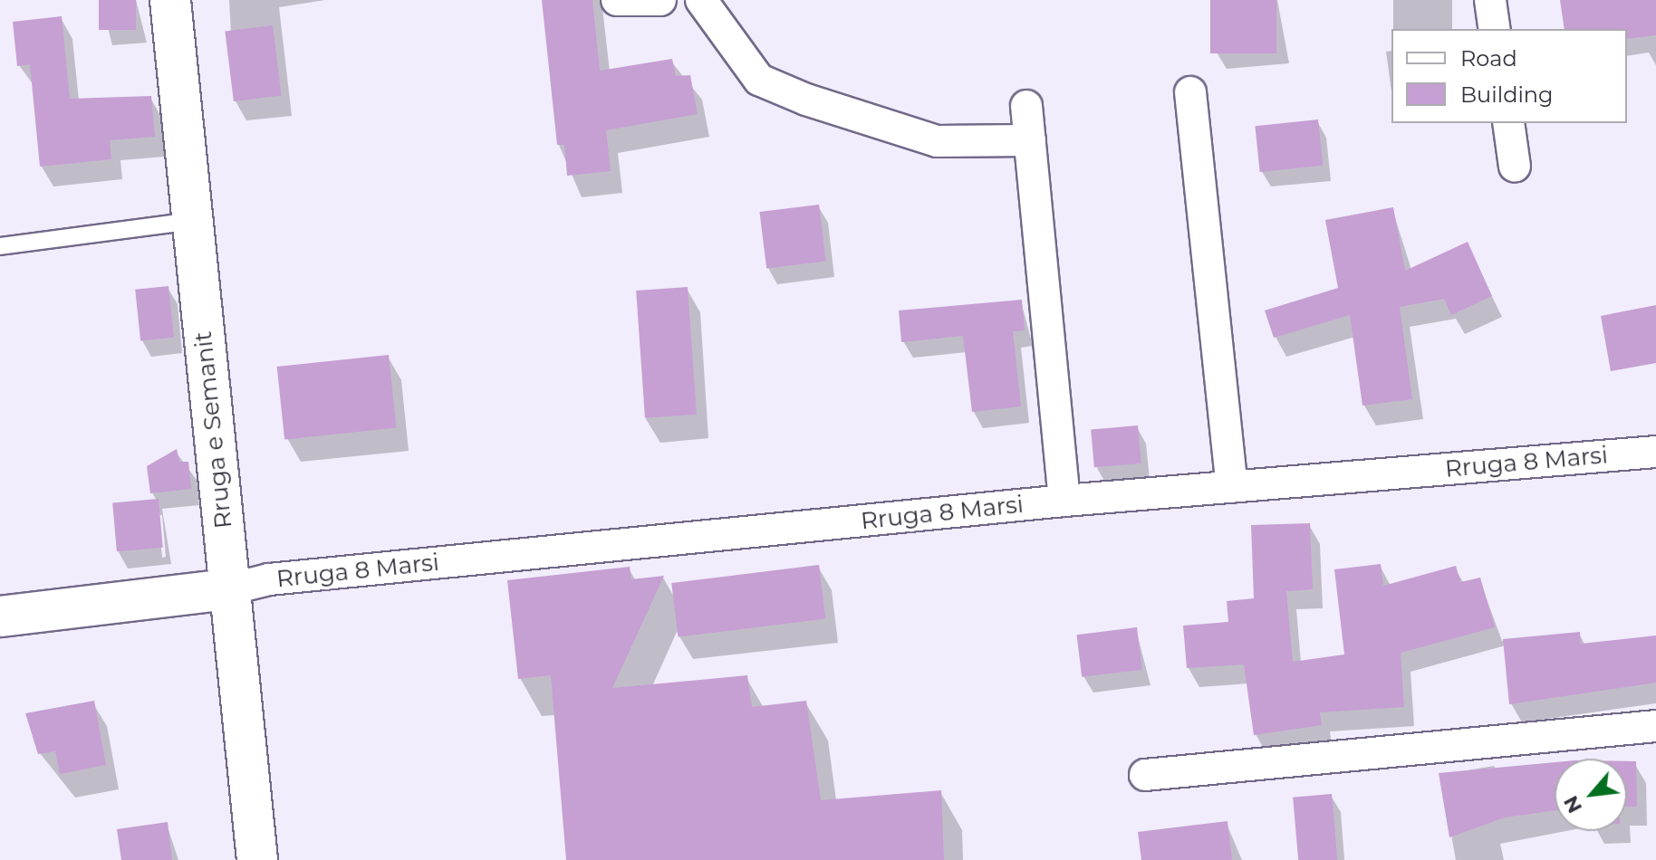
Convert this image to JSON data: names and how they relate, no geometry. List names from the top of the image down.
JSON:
{
  "streets": {
    "main road": ["Rruga e Semanit"],
    "street": ["Rruga 8 Marsi"]
  },
  "crossings": [
    ["Rruga e Semanit", "Rruga 8 Marsi"]
  ],
  "legend": ["Road", "Building"],
  "north": "bottom left"
}
